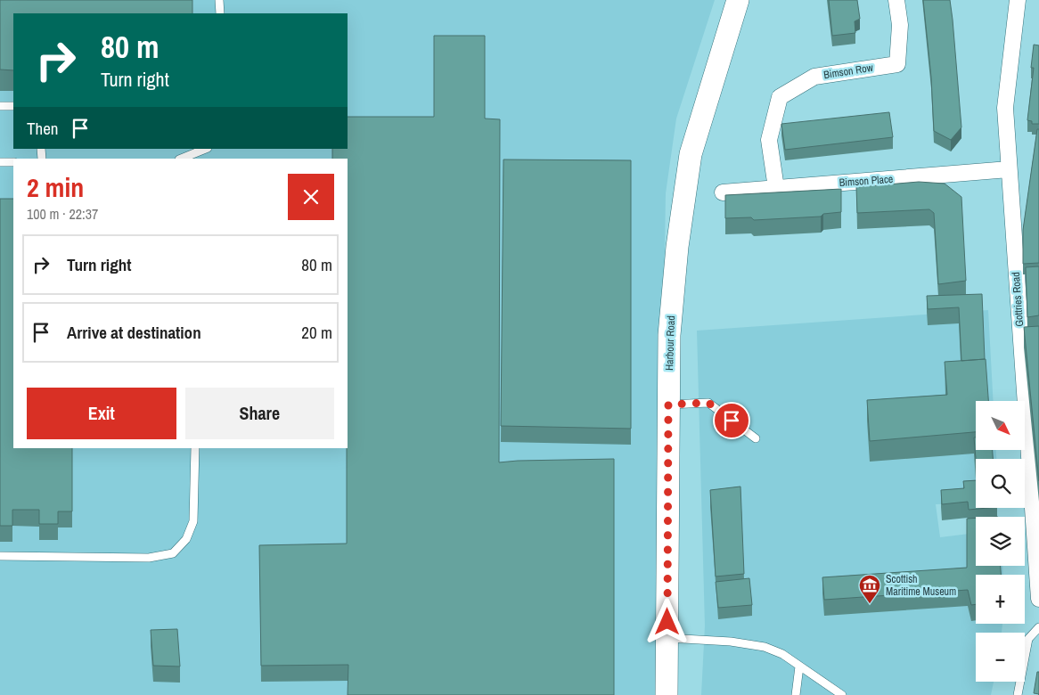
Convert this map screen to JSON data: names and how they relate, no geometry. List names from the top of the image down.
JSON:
{
  "streets": {
    "street": [
      "Bimson Row",
      "Bimson Place",
      "Gottries Road",
      "Harbour Road"
    ]
  },
  "crossings": [
    ["Bimson Row", "Bimson Place"],
    ["Bimson Place", "Gottries Road"]
  ],
  "places": {
    "museum": ["Scottish Maritime Museum"]
  },
  "north": "bottom right",
  "page": {
    "turn": ["80 m", "Turn right"],
    "then": "Then",
    "heading": ["2 min", "100 m · 22:37"],
    "list": [
      {
        "name": "Turn right",
        "value": "80 m"
      },
      {
        "name": "Arrive at destination",
        "value": "20 m"
      }
    ],
    "buttons": ["Exit", "Share"],
    "map_buttons": ["+", "−"]
  }
}
